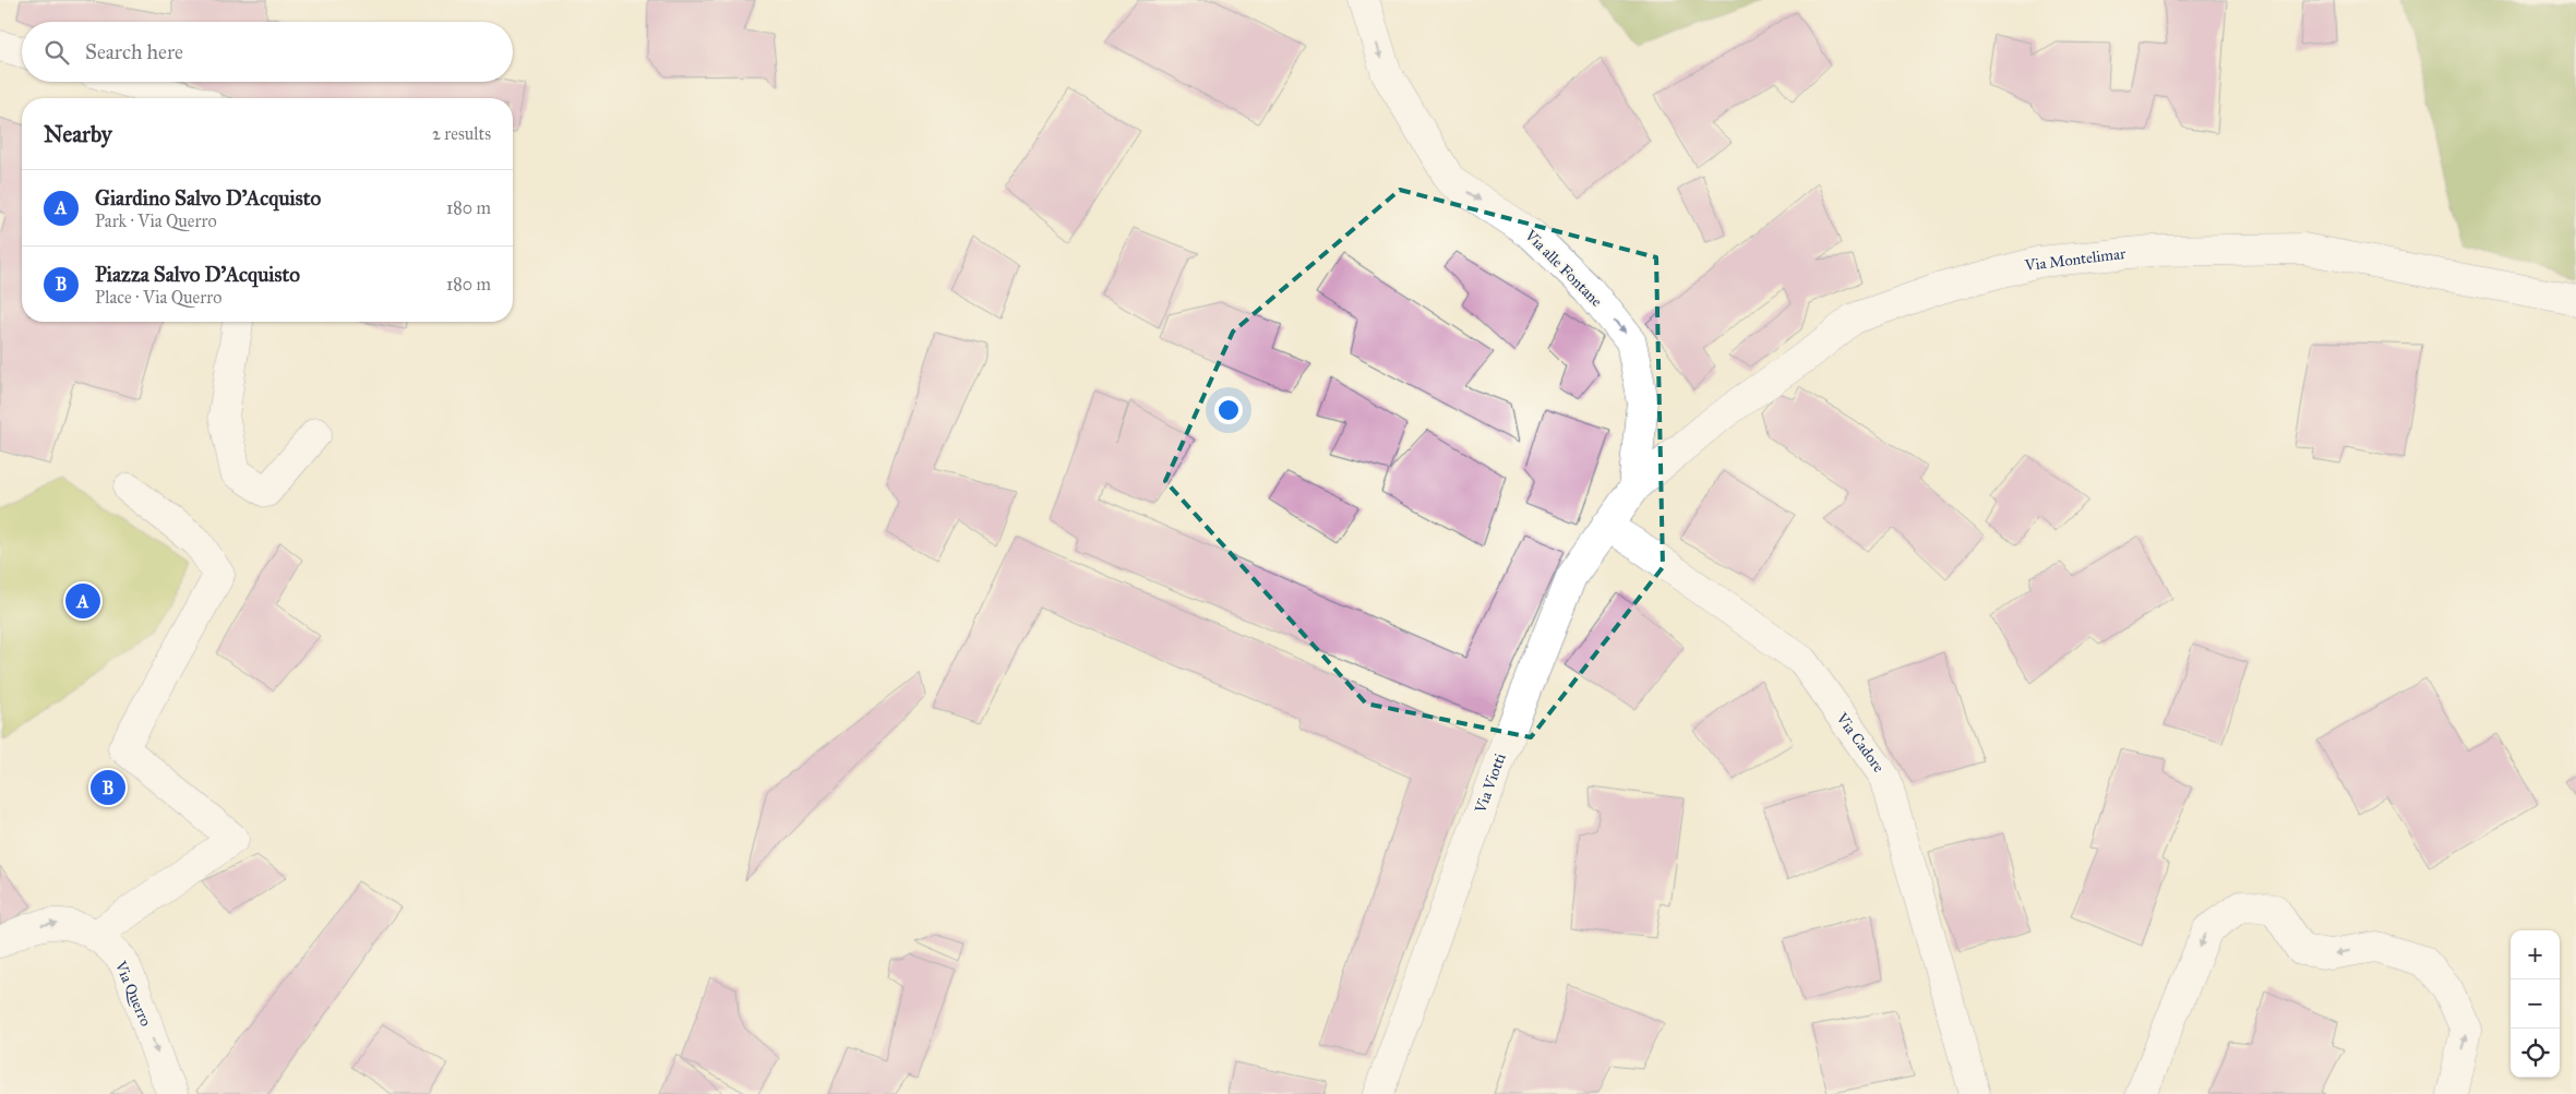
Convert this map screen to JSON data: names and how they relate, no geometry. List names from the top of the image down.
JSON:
{
  "streets": {
    "street": [
      "Via Montelimar",
      "Via alle Fontane",
      "Via Cadore",
      "Via Viotti",
      "Via Querro"
    ]
  },
  "crossings": [
    ["Via Montelimar", "Via alle Fontane"],
    ["Via Montelimar", "Via Viotti"],
    ["Via alle Fontane", "Via Viotti"],
    ["Via Cadore", "Via Viotti"]
  ],
  "one_way": ["Via alle Fontane", "Via Querro"],
  "page": {
    "search": "Search here",
    "heading": ["Nearby", "2 results"],
    "list": [
      {
        "mark": "A",
        "name": "Giardino Salvo D'Acquisto",
        "note": "Park · Via Querro",
        "value": "180 m"
      },
      {
        "mark": "B",
        "name": "Piazza Salvo D'Acquisto",
        "note": "Place · Via Querro",
        "value": "180 m"
      }
    ],
    "pins": ["A", "B"],
    "map_buttons": ["+", "−"]
  }
}
